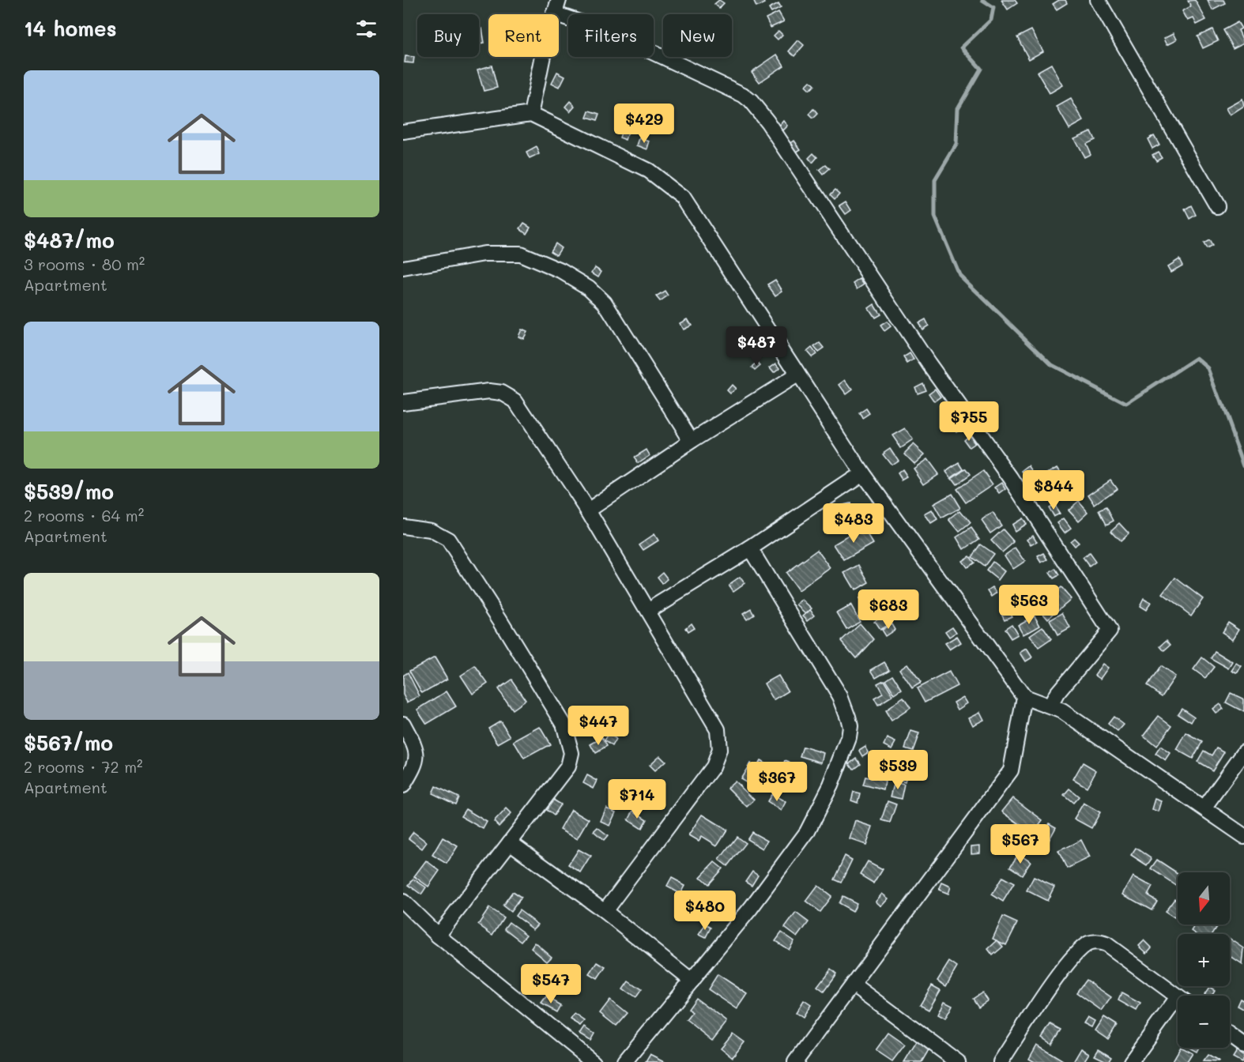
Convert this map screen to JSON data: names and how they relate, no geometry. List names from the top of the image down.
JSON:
{
  "north": "bottom",
  "page": {
    "heading": "14 homes",
    "chip": [
      "Buy",
      "Rent",
      "Filters",
      "New"
    ],
    "list": [
      {
        "name": "$487/mo",
        "note": "3 rooms · 80 m² · Apartment"
      },
      {
        "name": "$539/mo",
        "note": "2 rooms · 64 m² · Apartment"
      },
      {
        "name": "$567/mo",
        "note": "2 rooms · 72 m² · Apartment"
      }
    ],
    "price": [
      "$429",
      "$487",
      "$755",
      "$844",
      "$483",
      "$563",
      "$683",
      "$447",
      "$539",
      "$367",
      "$714",
      "$567",
      "$480",
      "$547"
    ],
    "map_buttons": ["+", "−"]
  }
}
